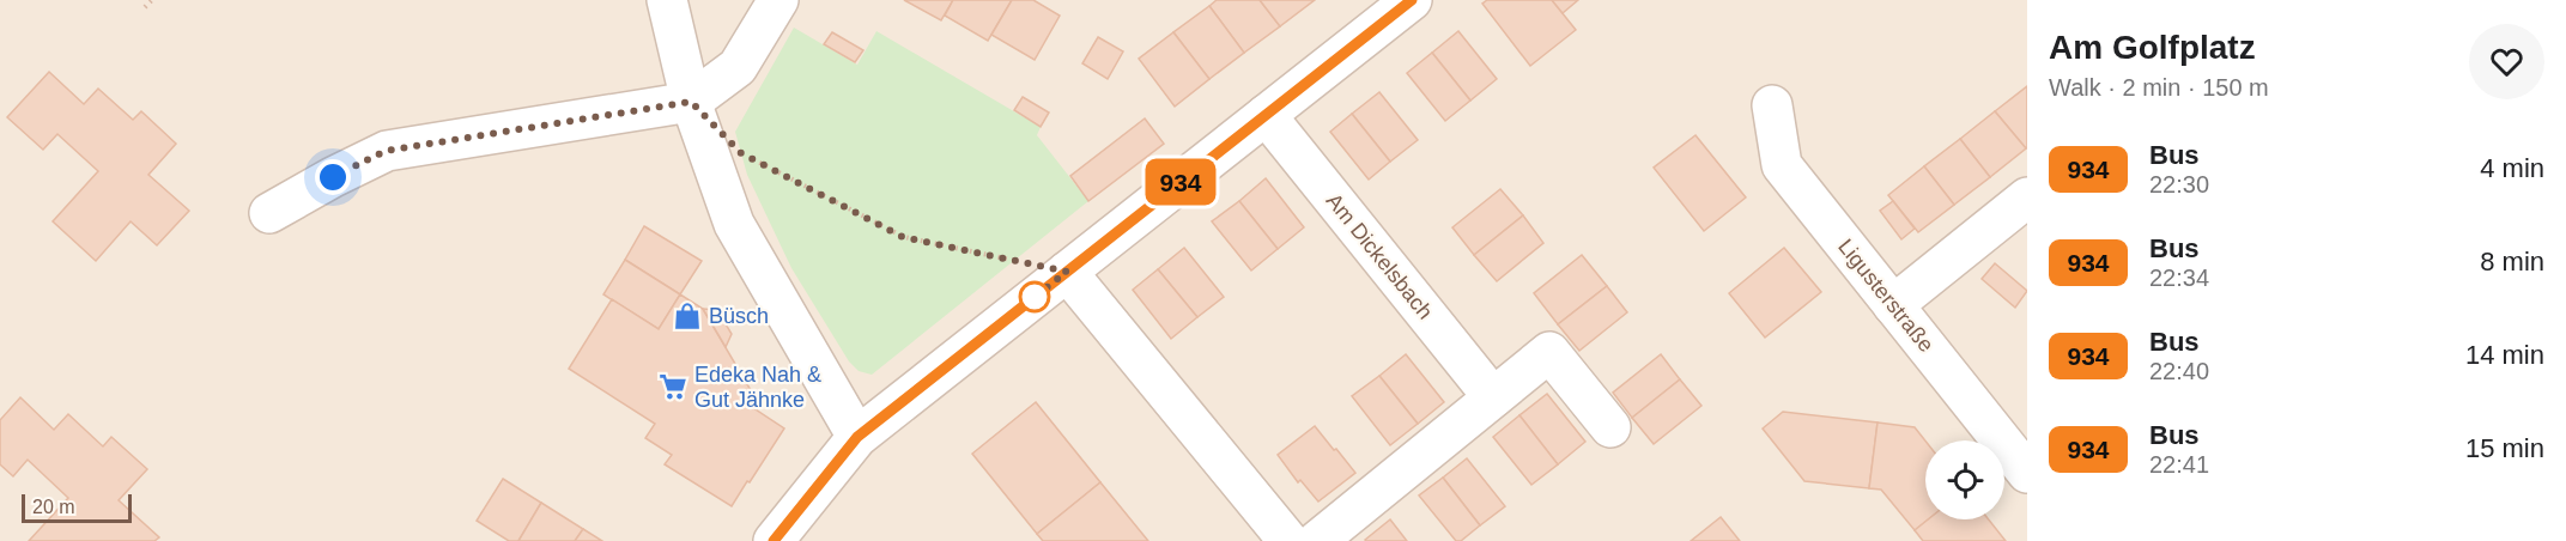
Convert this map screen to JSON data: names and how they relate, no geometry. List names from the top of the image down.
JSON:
{
  "streets": {
    "street": ["Am Dickelsbach", "Ligusterstraße"]
  },
  "places": {
    "shop": ["Büsch"],
    "supermarket": ["Edeka Nah & Gut Jähnke"]
  },
  "lines": ["bus line 934"],
  "scale_bar": "20 m",
  "page": {
    "on_map": "934",
    "heading": ["Am Golfplatz", "Walk · 2 min · 150 m"],
    "list": [
      {
        "mark": "934",
        "name": "Bus",
        "note": "22:30",
        "value": "4 min"
      },
      {
        "mark": "934",
        "name": "Bus",
        "note": "22:34",
        "value": "8 min"
      },
      {
        "mark": "934",
        "name": "Bus",
        "note": "22:40",
        "value": "14 min"
      },
      {
        "mark": "934",
        "name": "Bus",
        "note": "22:41",
        "value": "15 min"
      }
    ],
    "scale": "20 m"
  }
}
